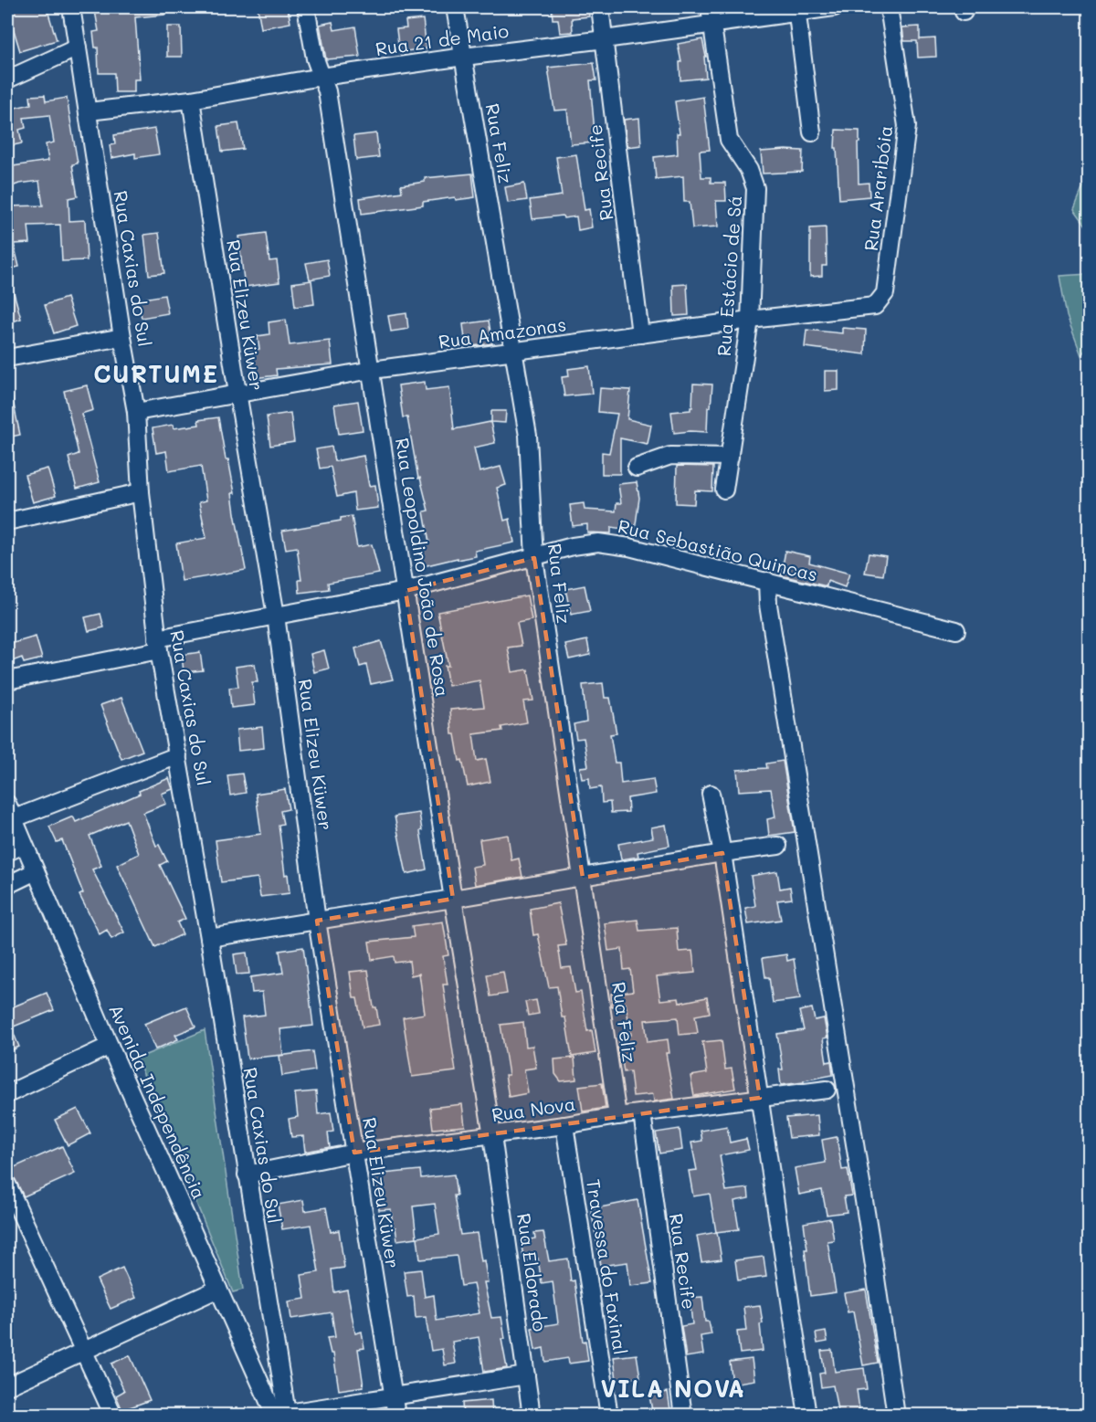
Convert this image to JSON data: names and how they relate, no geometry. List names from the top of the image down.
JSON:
{
  "streets": {
    "street": [
      "Rua 21 de Maio",
      "Rua Feliz",
      "Rua Recife",
      "Rua Araribóia",
      "Rua Caxias do Sul",
      "Rua Estácio de Sá",
      "Rua Elizeu Küwer",
      "Rua Amazonas",
      "Rua Sebastião Quincas",
      "Rua Leopoldino João de Rosa",
      "Avenida Independência",
      "Rua Nova",
      "Travessa do Faxinal",
      "Rua Eldorado"
    ]
  },
  "crossings": [
    ["Rua 21 de Maio", "Rua Feliz"],
    ["Rua 21 de Maio", "Rua Recife"],
    ["Rua 21 de Maio", "Rua Caxias do Sul"],
    ["Rua 21 de Maio", "Rua Estácio de Sá"],
    ["Rua 21 de Maio", "Rua Elizeu Küwer"],
    ["Rua 21 de Maio", "Rua Leopoldino João de Rosa"],
    ["Rua Feliz", "Rua Amazonas"],
    ["Rua Feliz", "Rua Sebastião Quincas"],
    ["Rua Feliz", "Rua Nova"],
    ["Rua Recife", "Rua Amazonas"],
    ["Rua Recife", "Rua Nova"],
    ["Rua Araribóia", "Rua Amazonas"],
    ["Rua Caxias do Sul", "Rua Amazonas"],
    ["Rua Caxias do Sul", "Rua Sebastião Quincas"],
    ["Rua Caxias do Sul", "Avenida Independência"],
    ["Rua Caxias do Sul", "Rua Nova"],
    ["Rua Estácio de Sá", "Rua Amazonas"],
    ["Rua Elizeu Küwer", "Rua Amazonas"],
    ["Rua Elizeu Küwer", "Rua Sebastião Quincas"],
    ["Rua Elizeu Küwer", "Rua Nova"],
    ["Rua Amazonas", "Rua Leopoldino João de Rosa"],
    ["Rua Sebastião Quincas", "Rua Leopoldino João de Rosa"],
    ["Rua Leopoldino João de Rosa", "Rua Nova"],
    ["Rua Leopoldino João de Rosa", "Rua Eldorado"],
    ["Rua Nova", "Travessa do Faxinal"],
    ["Rua Nova", "Rua Eldorado"]
  ],
  "districts": ["CURTUME", "VILA NOVA"]
}
